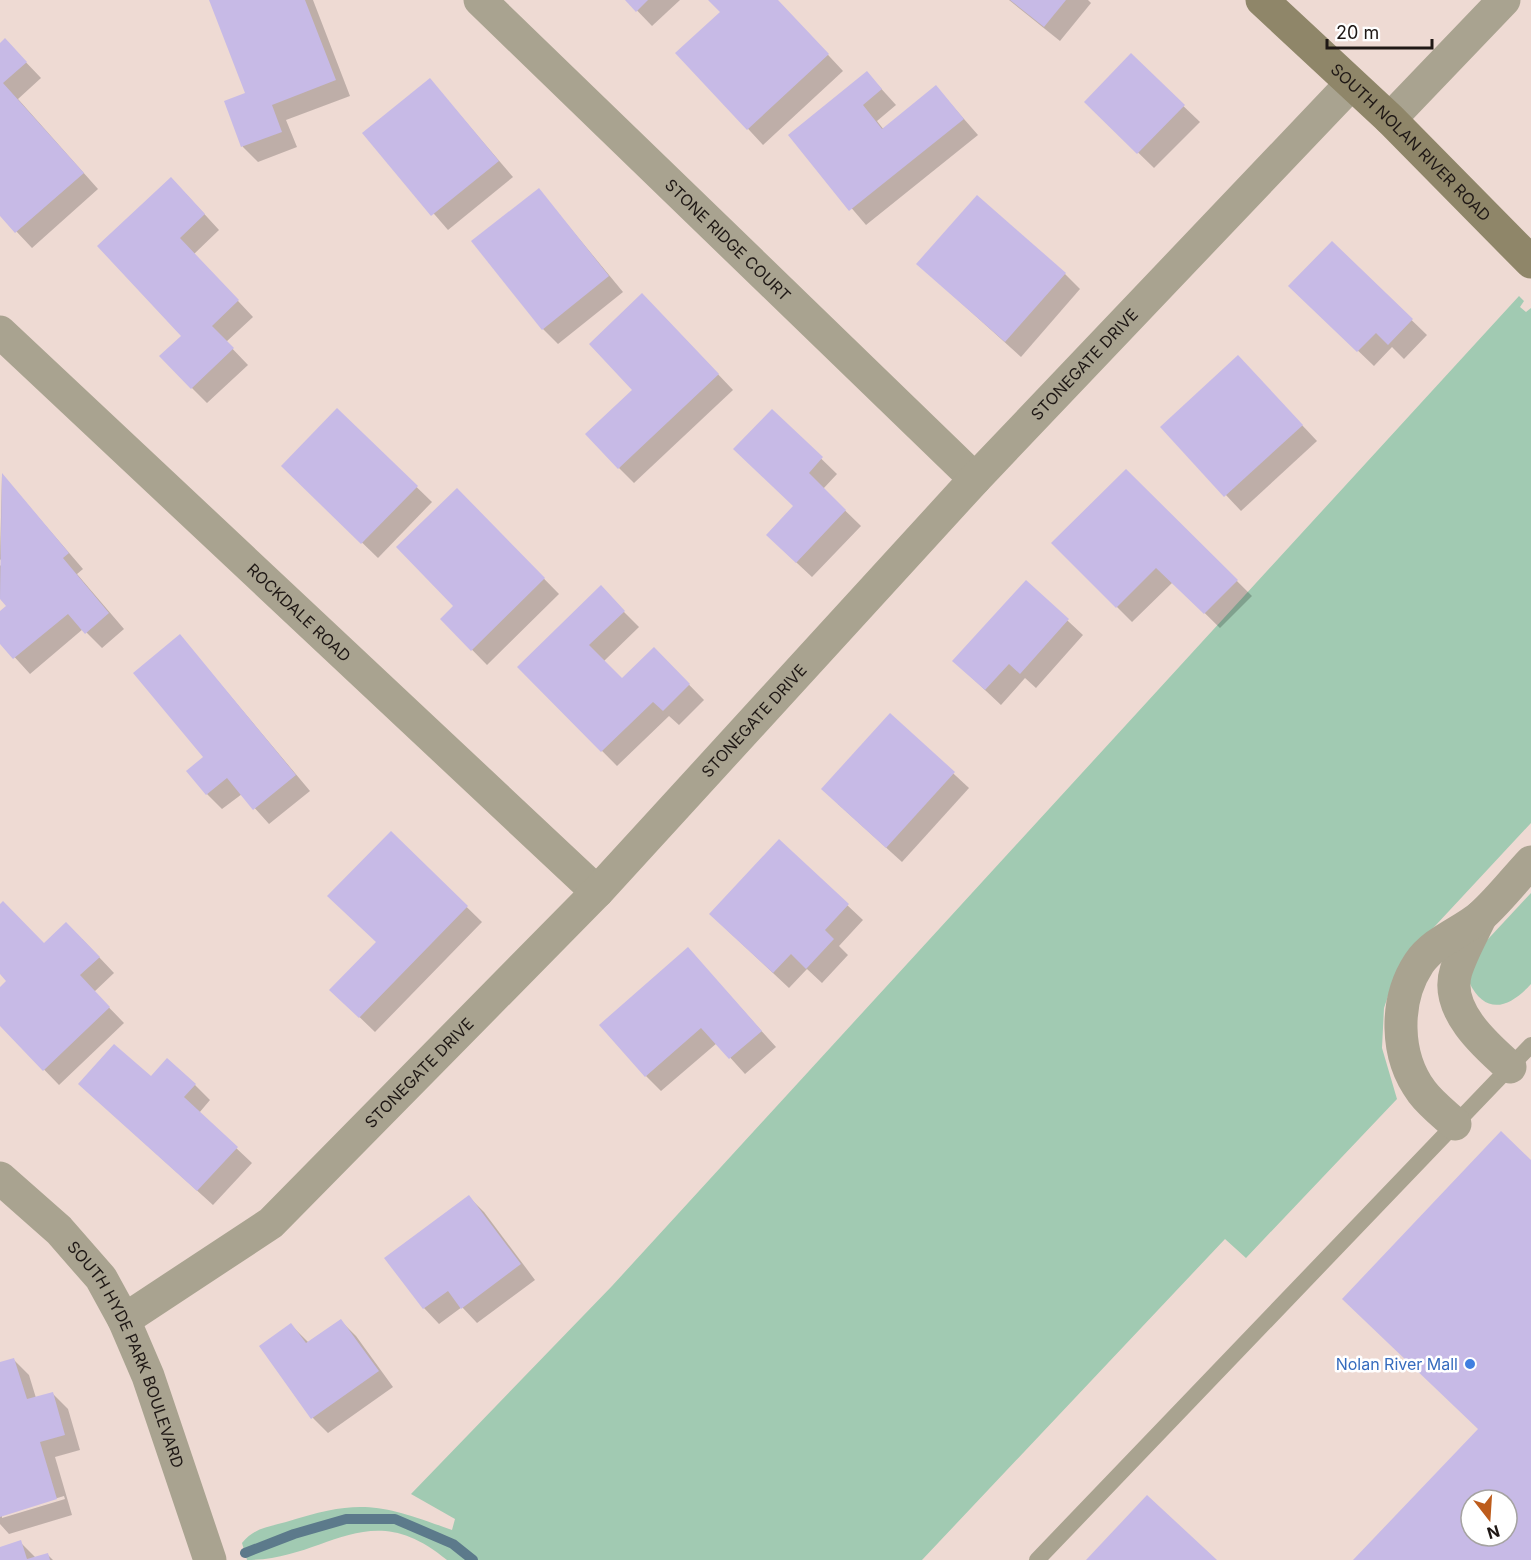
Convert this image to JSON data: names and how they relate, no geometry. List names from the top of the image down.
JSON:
{
  "streets": {
    "main road": ["SOUTH NOLAN RIVER ROAD"],
    "street": [
      "STONE RIDGE COURT",
      "STONEGATE DRIVE",
      "ROCKDALE ROAD",
      "SOUTH HYDE PARK BOULEVARD"
    ]
  },
  "crossings": [
    ["SOUTH NOLAN RIVER ROAD", "STONEGATE DRIVE"],
    ["STONE RIDGE COURT", "STONEGATE DRIVE"],
    ["STONEGATE DRIVE", "ROCKDALE ROAD"],
    ["STONEGATE DRIVE", "SOUTH HYDE PARK BOULEVARD"]
  ],
  "places": ["Nolan River Mall"],
  "scale_bar": "20 m",
  "north": "bottom"
}
